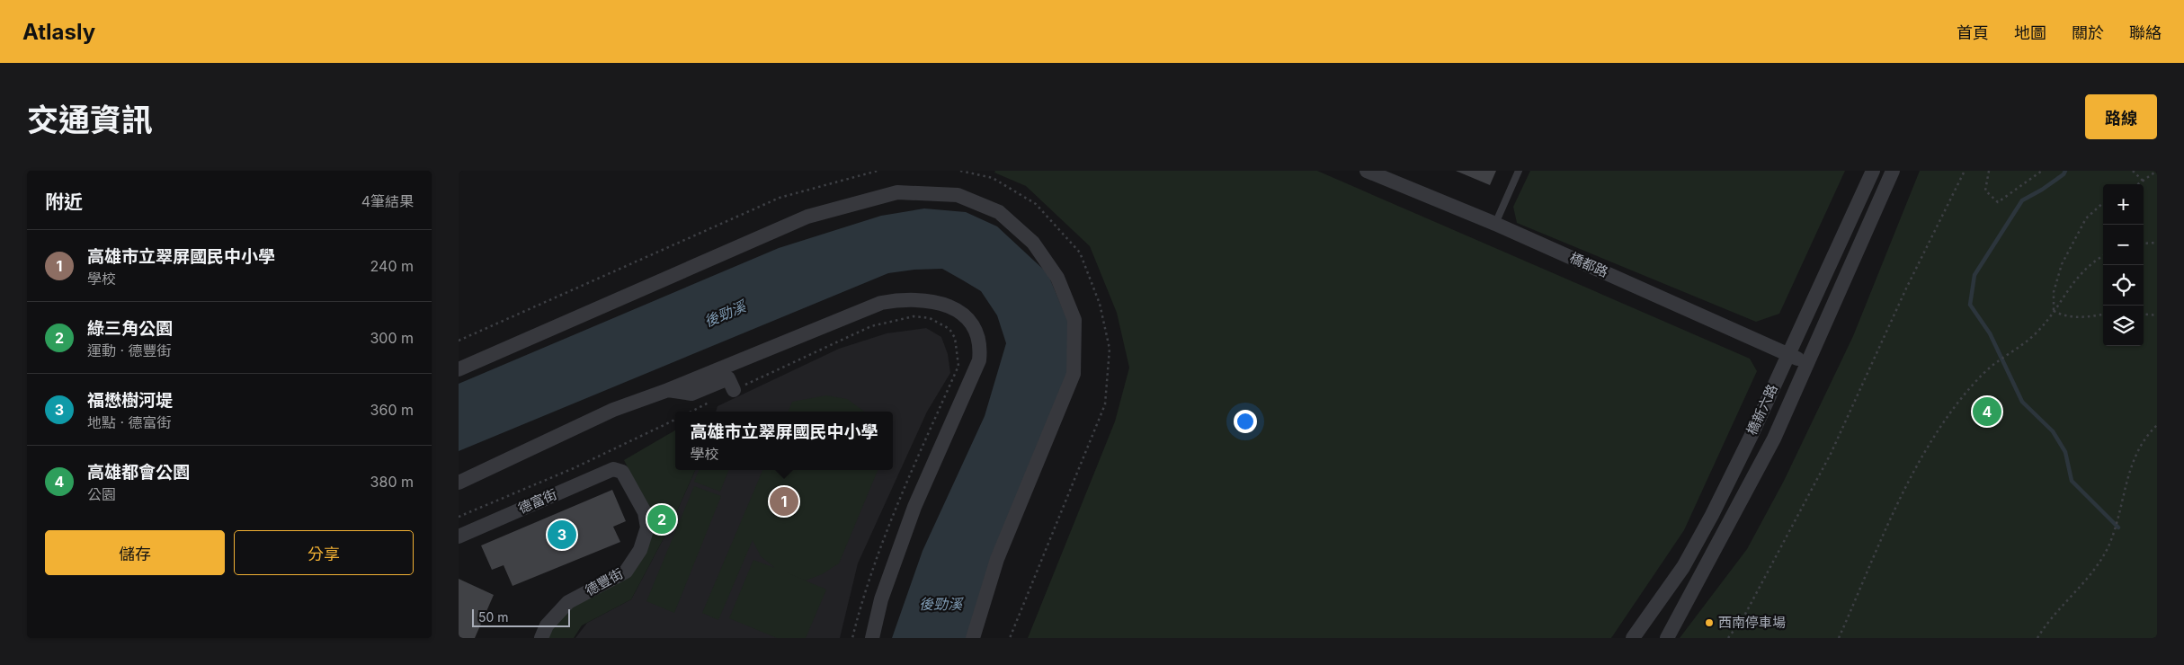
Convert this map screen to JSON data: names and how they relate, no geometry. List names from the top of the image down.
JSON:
{
  "streets": {
    "street": [
      "橋都路",
      "橋新六路",
      "德富街",
      "德豐街"
    ]
  },
  "crossings": [
    ["橋都路", "橋新六路"],
    ["德富街", "德豐街"]
  ],
  "water": ["後勁溪"],
  "places": ["西南停車場"],
  "scale_bar": "50 m",
  "page": {
    "header": "Atlasly",
    "nav": [
      "首頁",
      "地圖",
      "關於",
      "聯絡"
    ],
    "title": "交通資訊",
    "buttons": [
      "路線",
      ["儲存", "分享"]
    ],
    "heading": ["附近", "4筆結果"],
    "map_buttons": ["+", "−"],
    "list": [
      {
        "mark": "1",
        "name": "高雄市立翠屏國民中小學",
        "note": "學校",
        "value": "240 m"
      },
      {
        "mark": "2",
        "name": "綠三角公園",
        "note": "運動 · 德豐街",
        "value": "300 m"
      },
      {
        "mark": "3",
        "name": "福懋樹河堤",
        "note": "地點 · 德富街",
        "value": "360 m"
      },
      {
        "mark": "4",
        "name": "高雄都會公園",
        "note": "公園",
        "value": "380 m"
      }
    ],
    "pins": [
      "4",
      "1",
      "2",
      "3"
    ],
    "popup": ["高雄市立翠屏國民中小學", "學校"],
    "scale": "50 m"
  }
}
